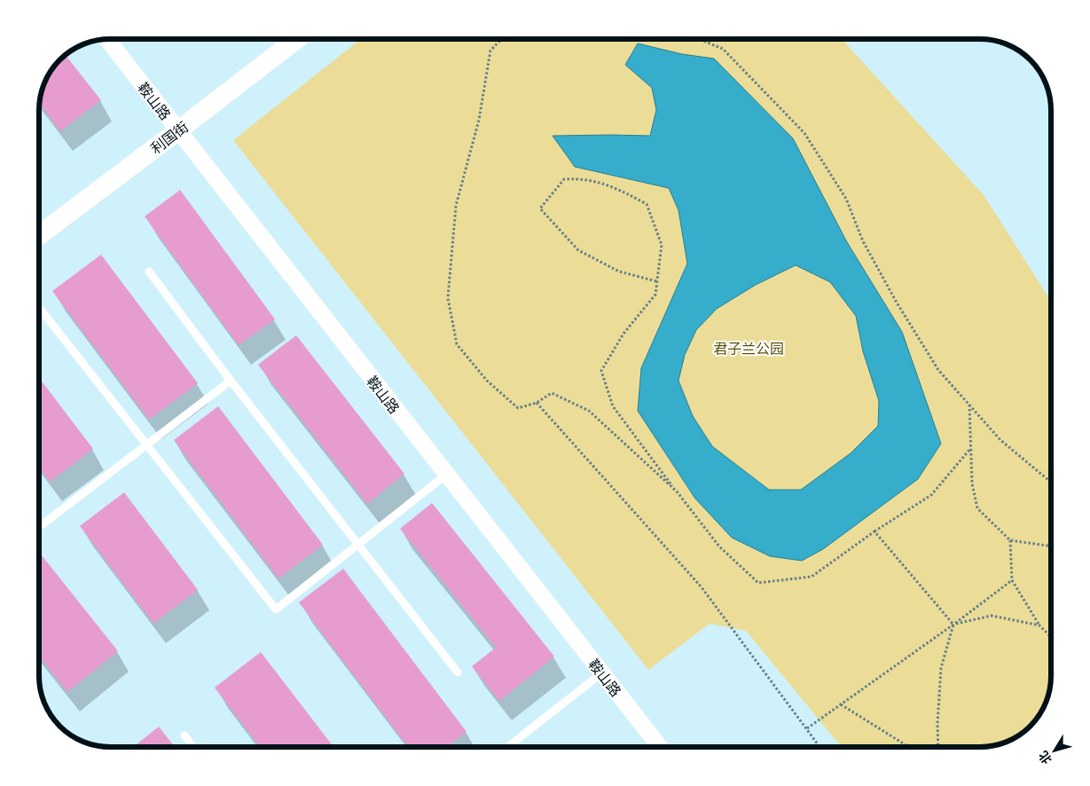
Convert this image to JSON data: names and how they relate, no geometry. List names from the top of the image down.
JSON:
{
  "streets": {
    "street": ["鞍山路", "利国街"]
  },
  "crossings": [
    ["鞍山路", "利国街"]
  ],
  "parks": ["君子兰公园"],
  "north": "bottom left"
}
